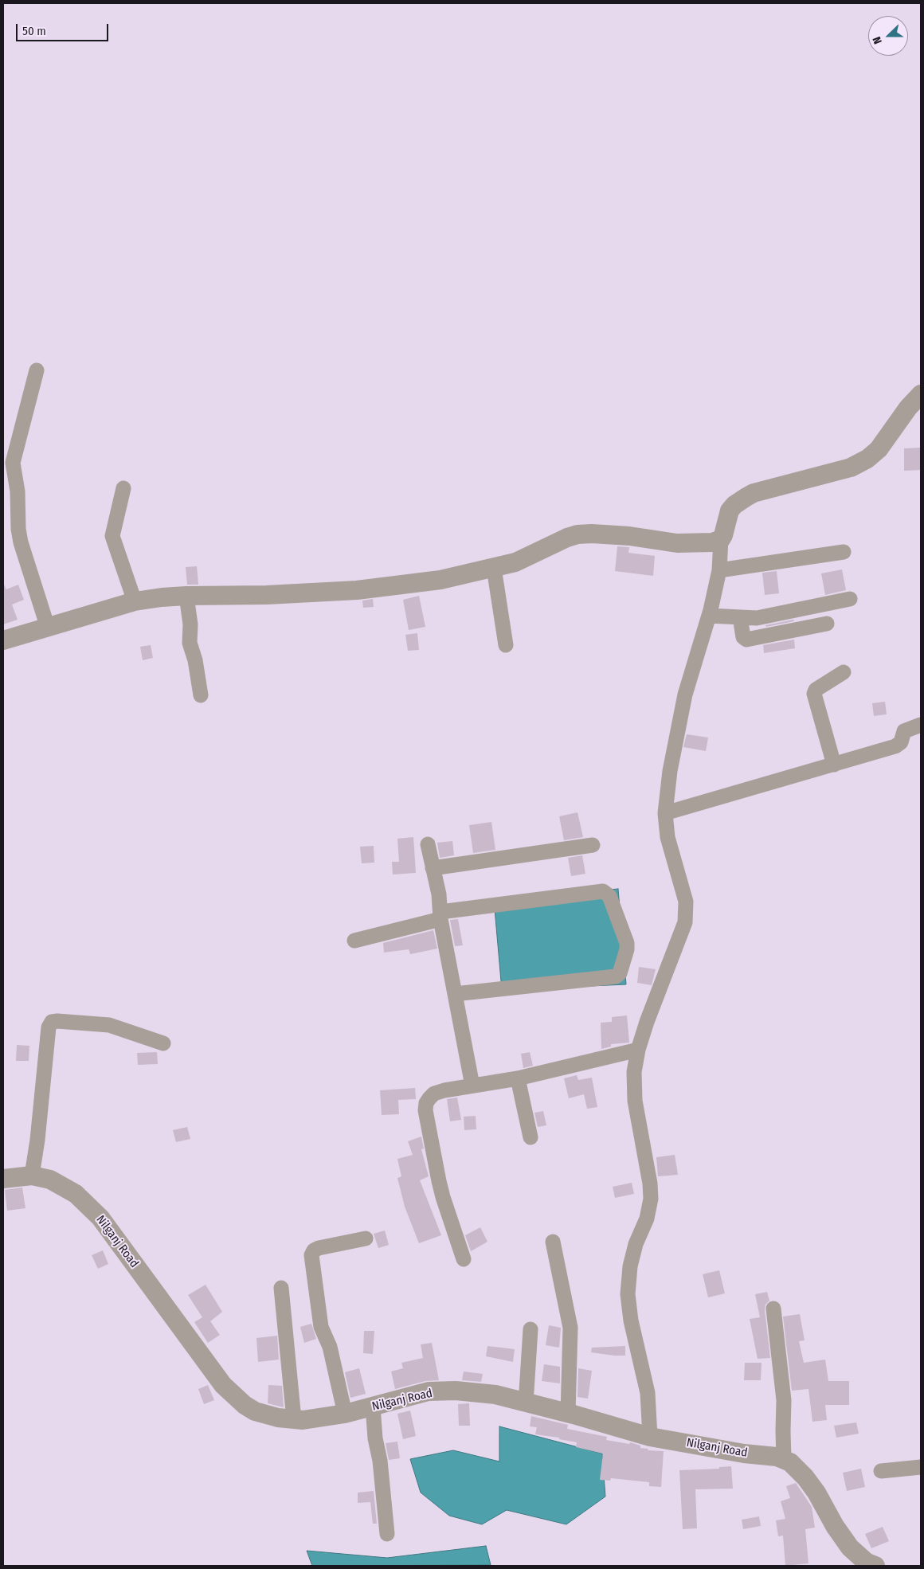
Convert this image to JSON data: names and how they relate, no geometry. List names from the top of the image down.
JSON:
{
  "streets": {
    "street": ["Nilganj Road"]
  },
  "scale_bar": "50 m",
  "north": "left"
}
